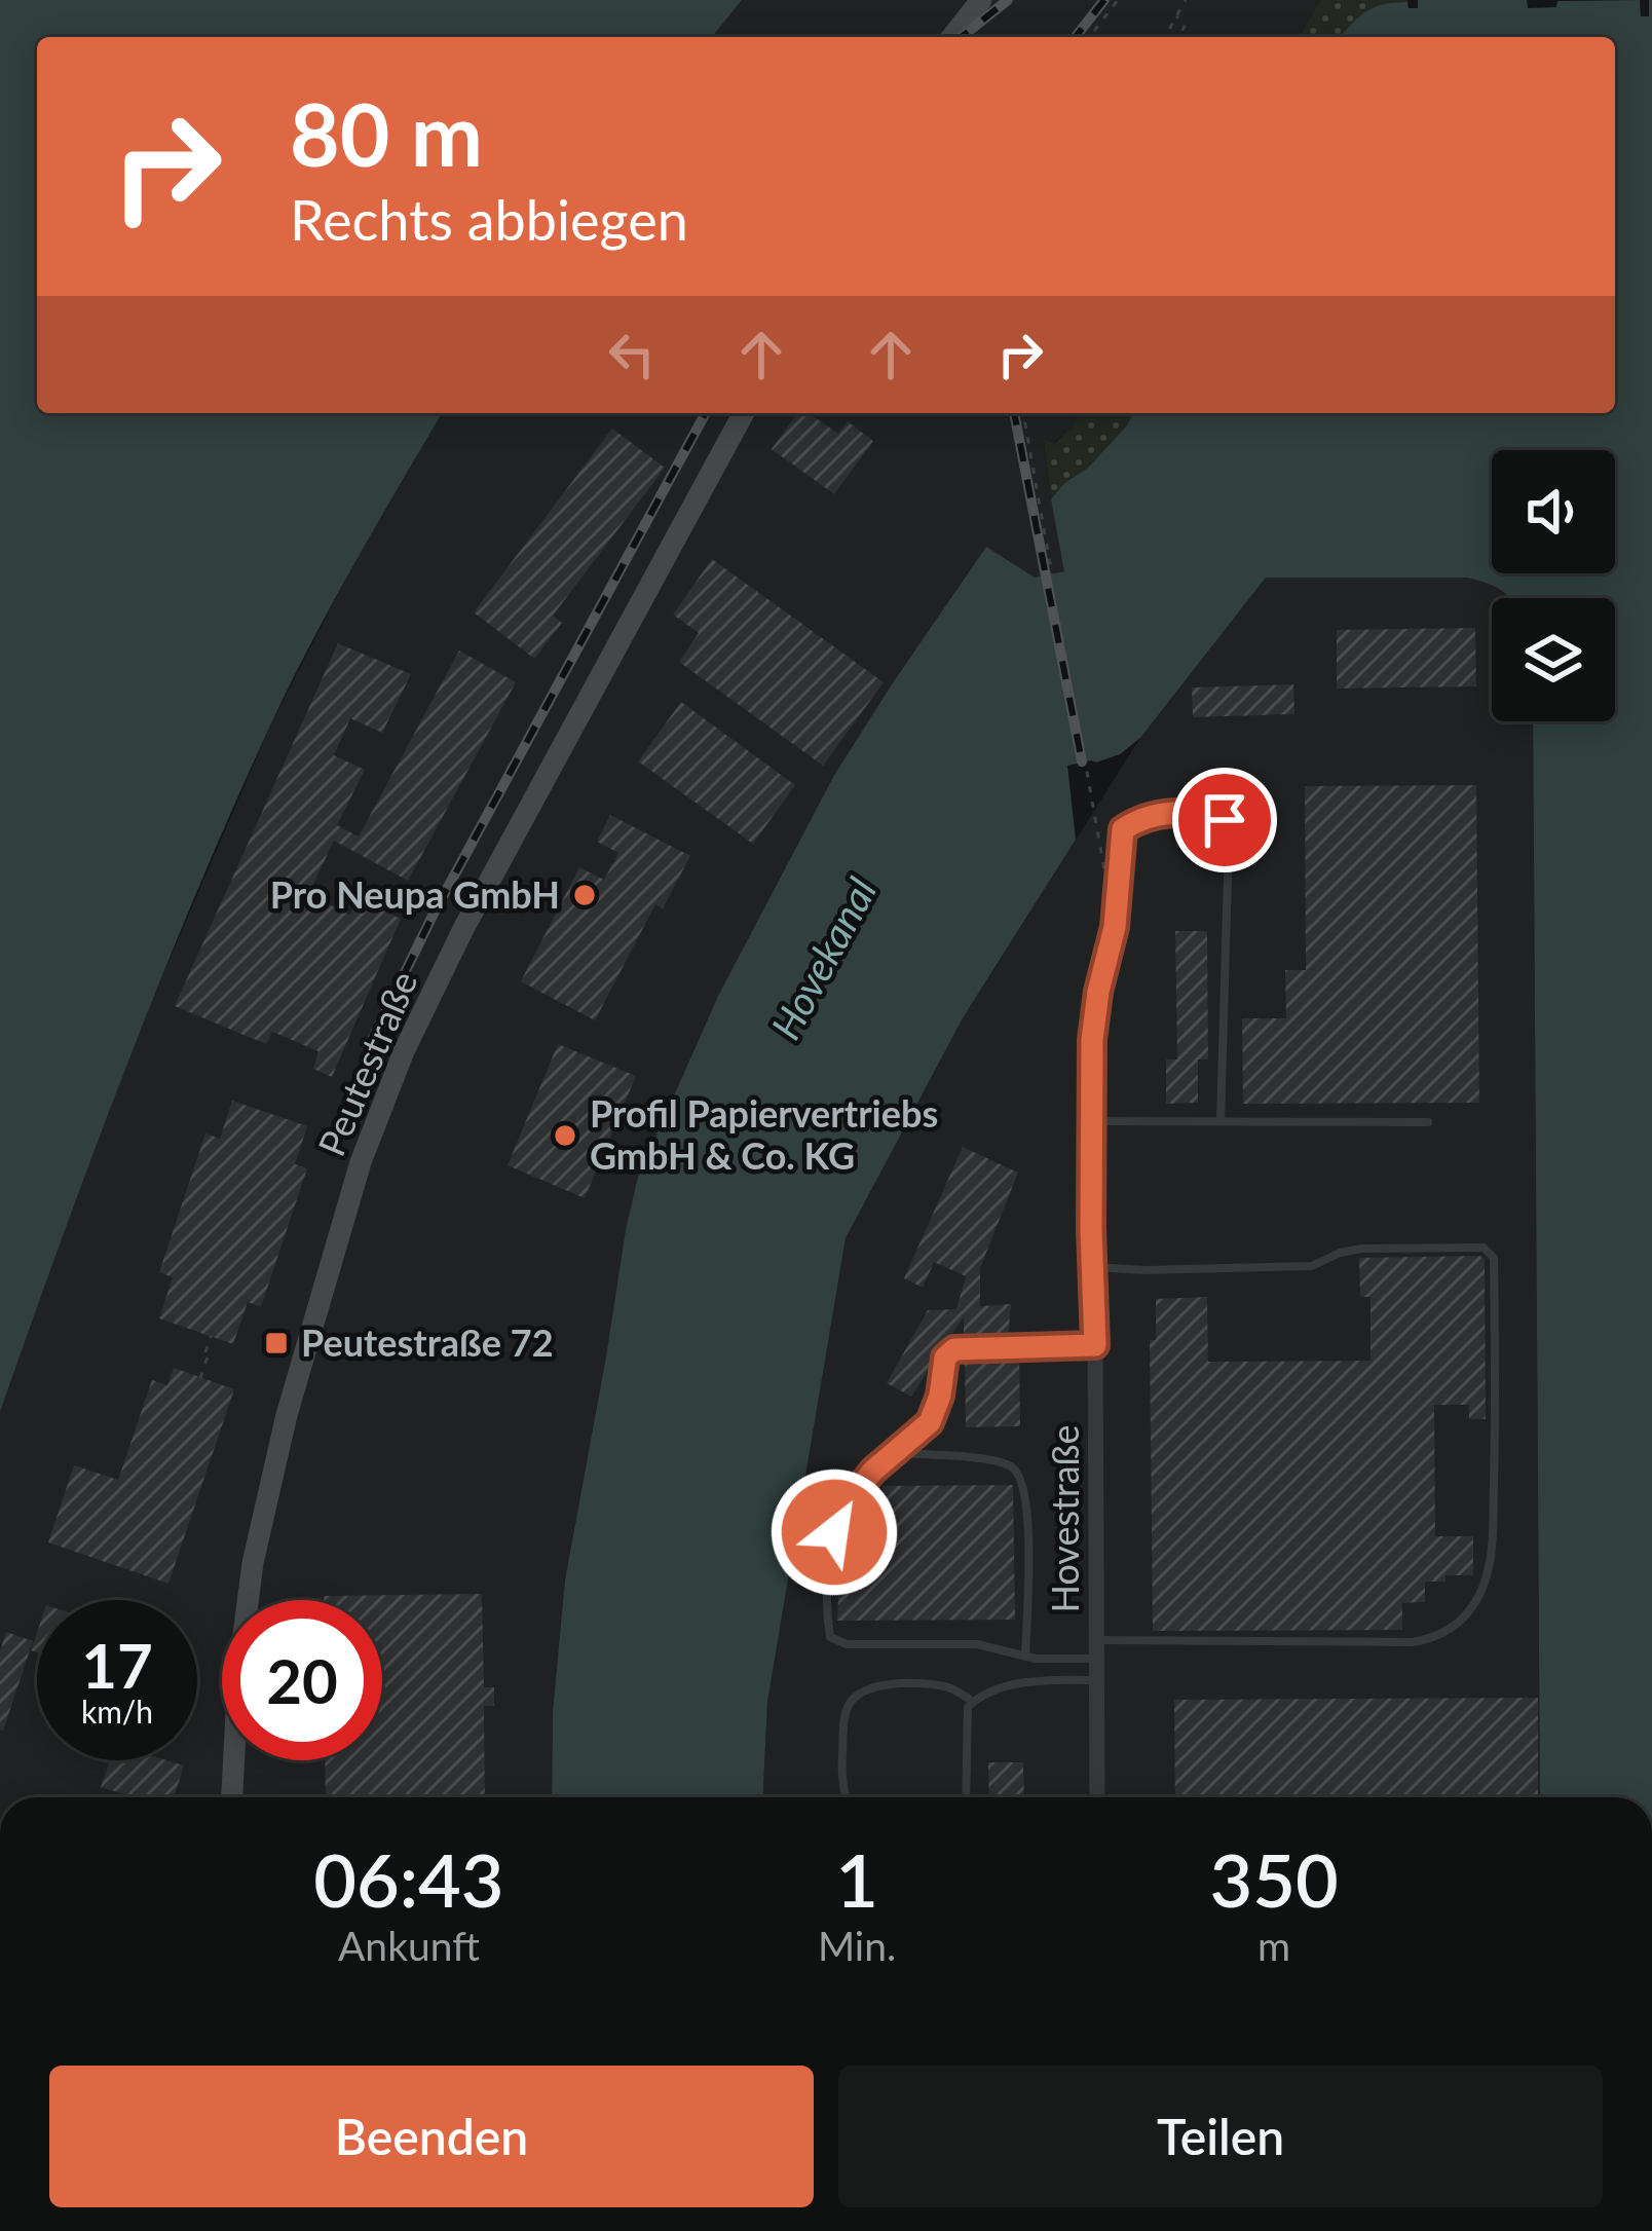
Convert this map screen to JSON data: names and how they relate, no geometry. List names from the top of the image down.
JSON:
{
  "streets": {
    "street": ["Peutestraße", "Hovestraße"]
  },
  "water": ["Hovekanal"],
  "places": {
    "other": ["Pro Neupa GmbH", "Profil Papiervertriebs GmbH & Co. KG"],
    "transit": ["Peutestraße 72"]
  },
  "page": {
    "turn": ["80 m", "Rechts abbiegen"],
    "speed": "17 km/h",
    "limit": "20",
    "eta": [
      "06:43",
      "Ankunft",
      "1",
      "Min.",
      "350",
      "m"
    ],
    "buttons": ["Beenden", "Teilen"]
  }
}
